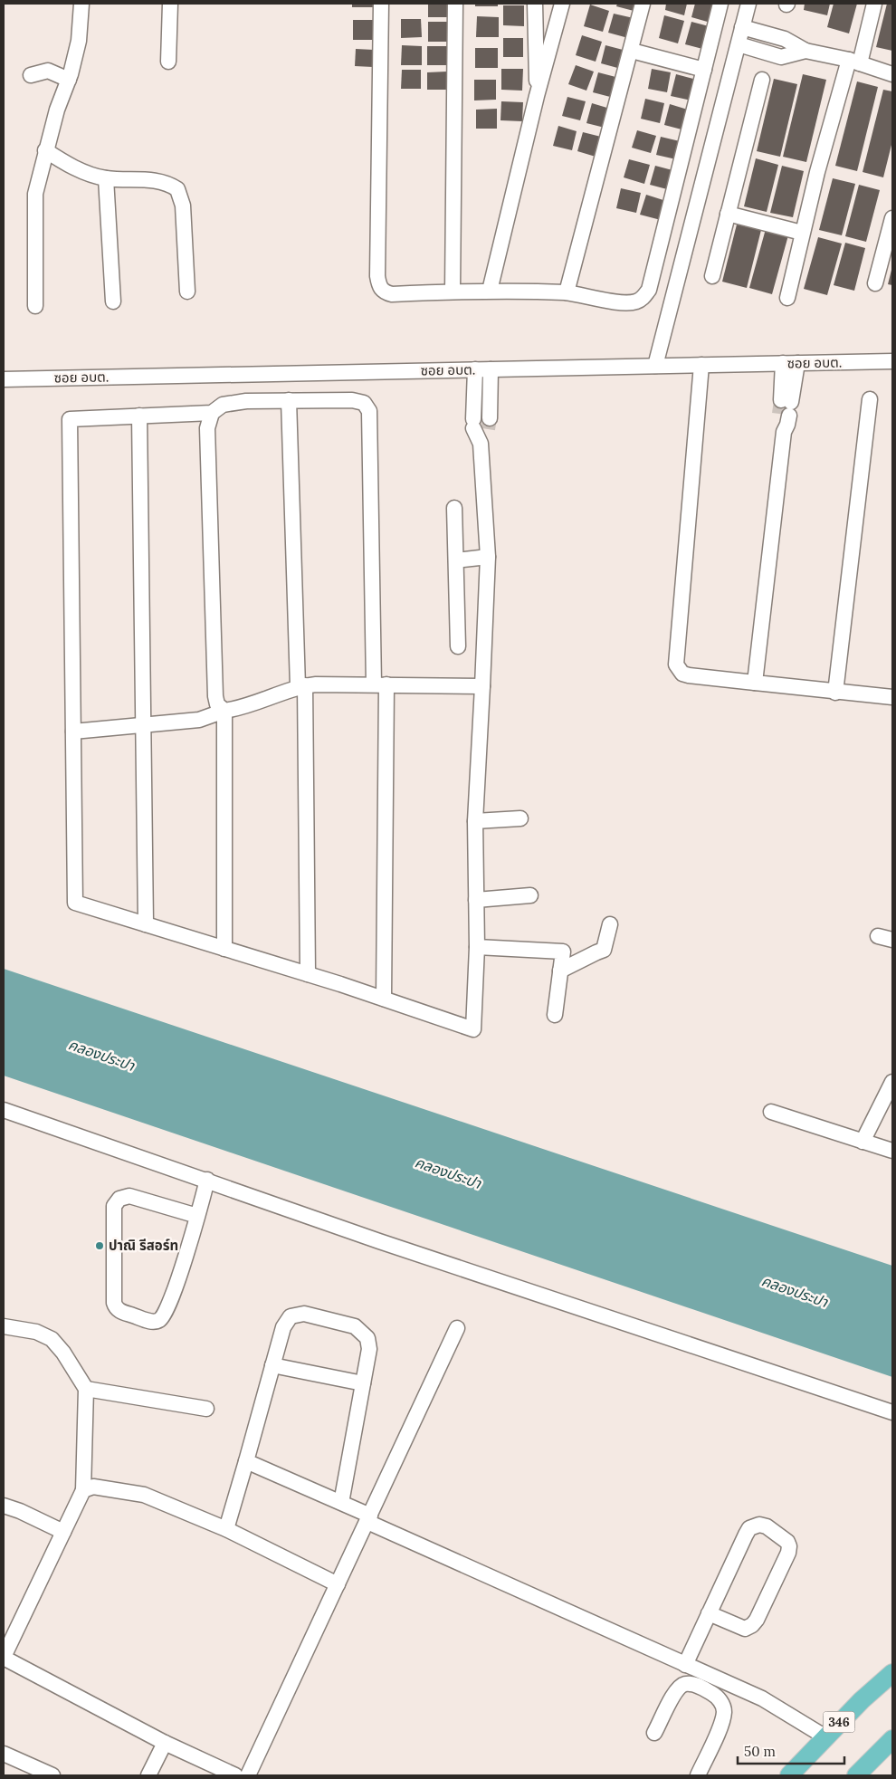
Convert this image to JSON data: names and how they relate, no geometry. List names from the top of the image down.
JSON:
{
  "streets": {
    "main road": ["346"],
    "street": ["ซอย อบต."]
  },
  "water": ["คลองประปา"],
  "places": ["ปาณิ รีสอร์ท"],
  "scale_bar": "50 m"
}
